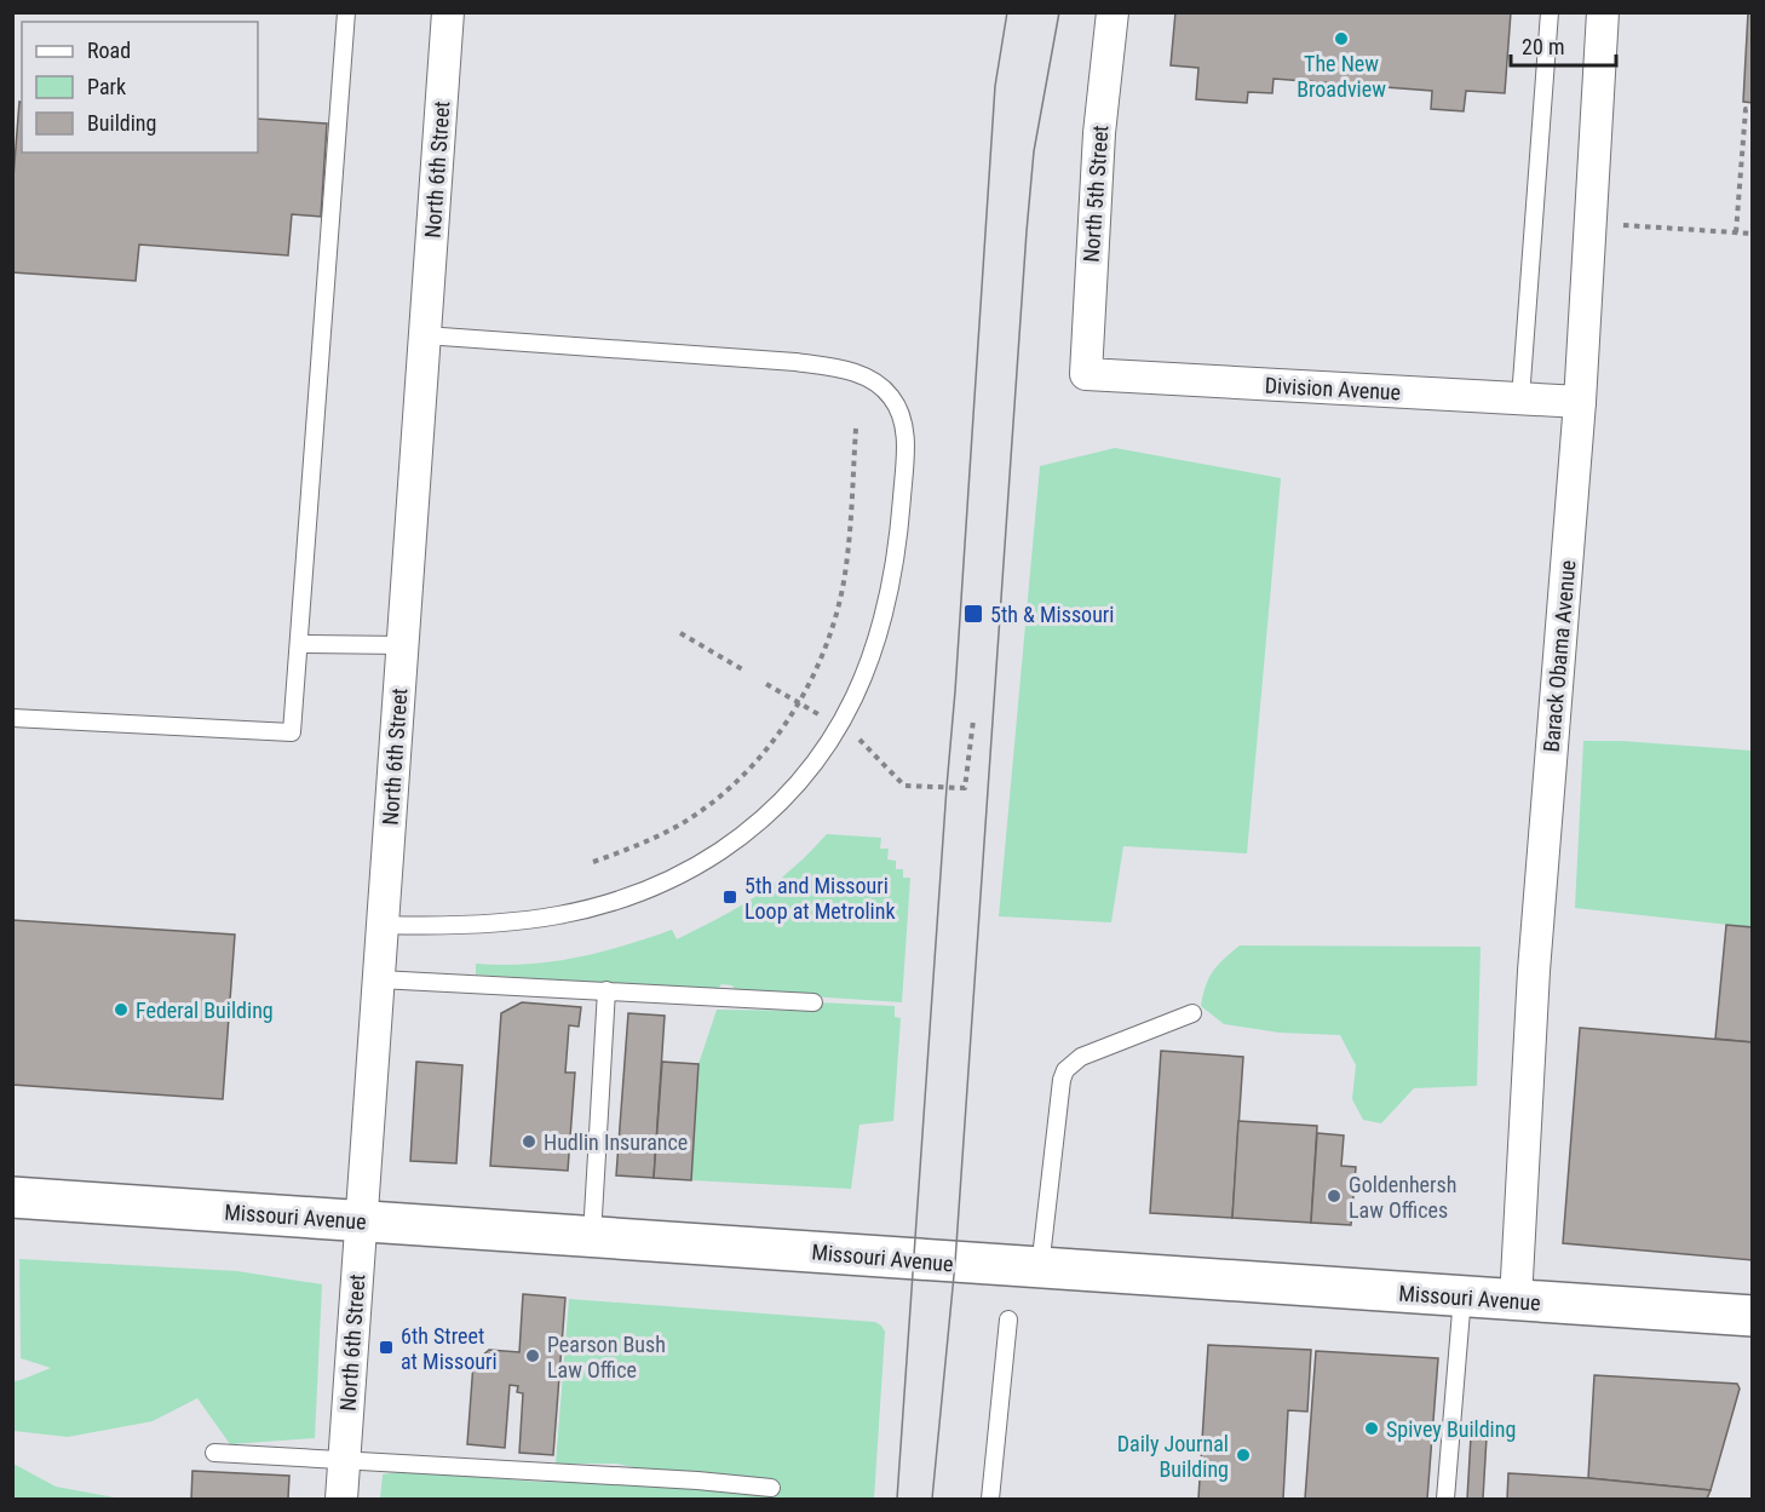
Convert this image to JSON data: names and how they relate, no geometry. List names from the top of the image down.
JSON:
{
  "streets": {
    "main road": ["Missouri Avenue"],
    "street": [
      "North 6th Street",
      "North 5th Street",
      "Division Avenue",
      "Barack Obama Avenue"
    ]
  },
  "crossings": [
    ["North 6th Street", "Missouri Avenue"],
    ["North 5th Street", "Division Avenue"],
    ["Division Avenue", "Barack Obama Avenue"],
    ["Barack Obama Avenue", "Missouri Avenue"]
  ],
  "places": {
    "other": [
      "The New Broadview",
      "Federal Building",
      "Hudlin Insurance",
      "Goldenhersh Law Offices",
      "Pearson Bush Law Office",
      "Spivey Building",
      "Daily Journal Building"
    ],
    "transit": ["5th & Missouri", "5th and Missouri Loop at Metrolink", "6th Street at Missouri"]
  },
  "legend": ["Road", "Park", "Building"],
  "scale_bar": "20 m"
}
